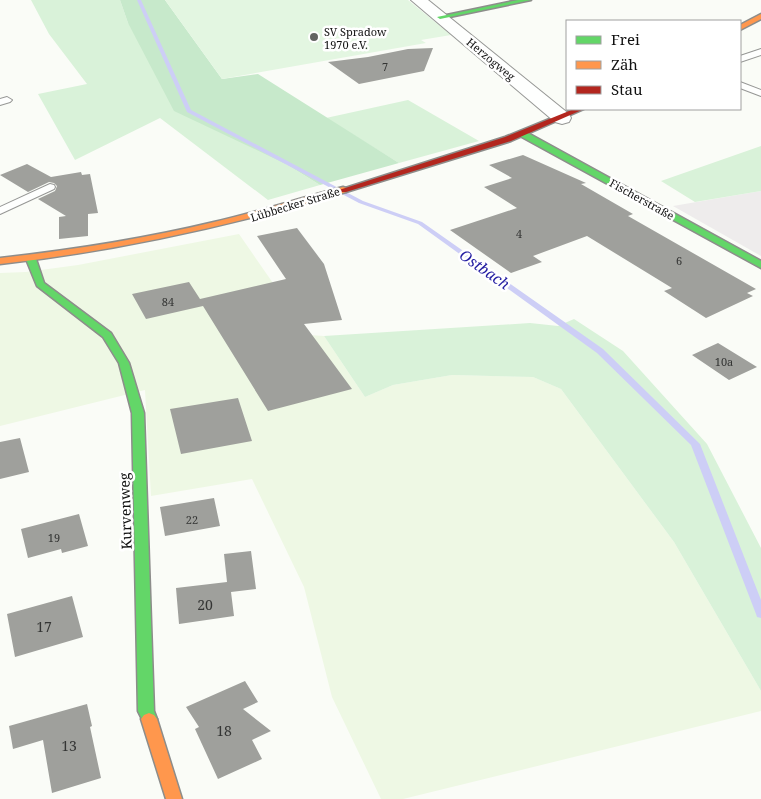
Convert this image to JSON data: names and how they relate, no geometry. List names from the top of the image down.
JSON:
{
  "streets": {
    "street": [
      "Herzogweg",
      "Fischerstraße",
      "Lübbecker Straße",
      "Kurvenweg"
    ]
  },
  "crossings": [
    ["Herzogweg", "Lübbecker Straße"],
    ["Fischerstraße", "Lübbecker Straße"],
    ["Lübbecker Straße", "Kurvenweg"]
  ],
  "water": ["Ostbach"],
  "places": ["SV Spradow 1970 e.V."],
  "house_numbers": [
    "7",
    "4",
    "6",
    "84",
    "10a",
    "22",
    "19",
    "20",
    "17",
    "18",
    "13"
  ],
  "legend": ["Frei", "Zäh", "Stau"]
}
